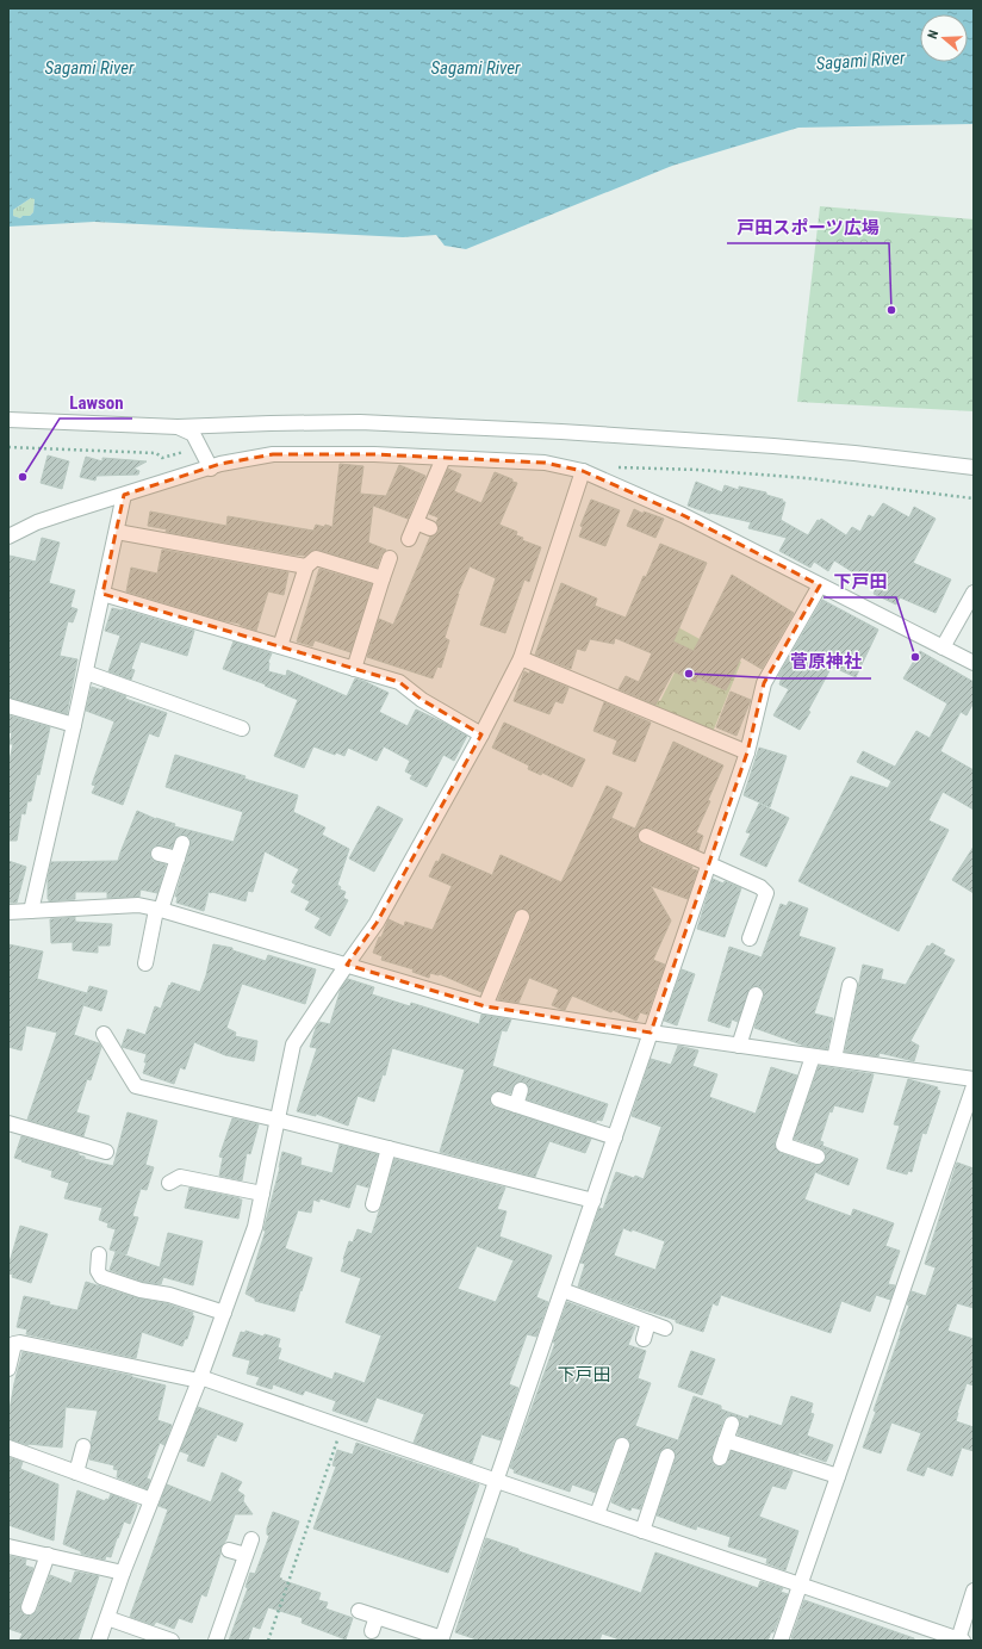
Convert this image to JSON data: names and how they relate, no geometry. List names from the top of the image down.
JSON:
{
  "districts": ["下戸田"],
  "water": ["Sagami River"],
  "places": [
    "戸田スポーツ広場",
    "Lawson",
    "下戸田",
    "菅原神社"
  ],
  "north": "left"
}
